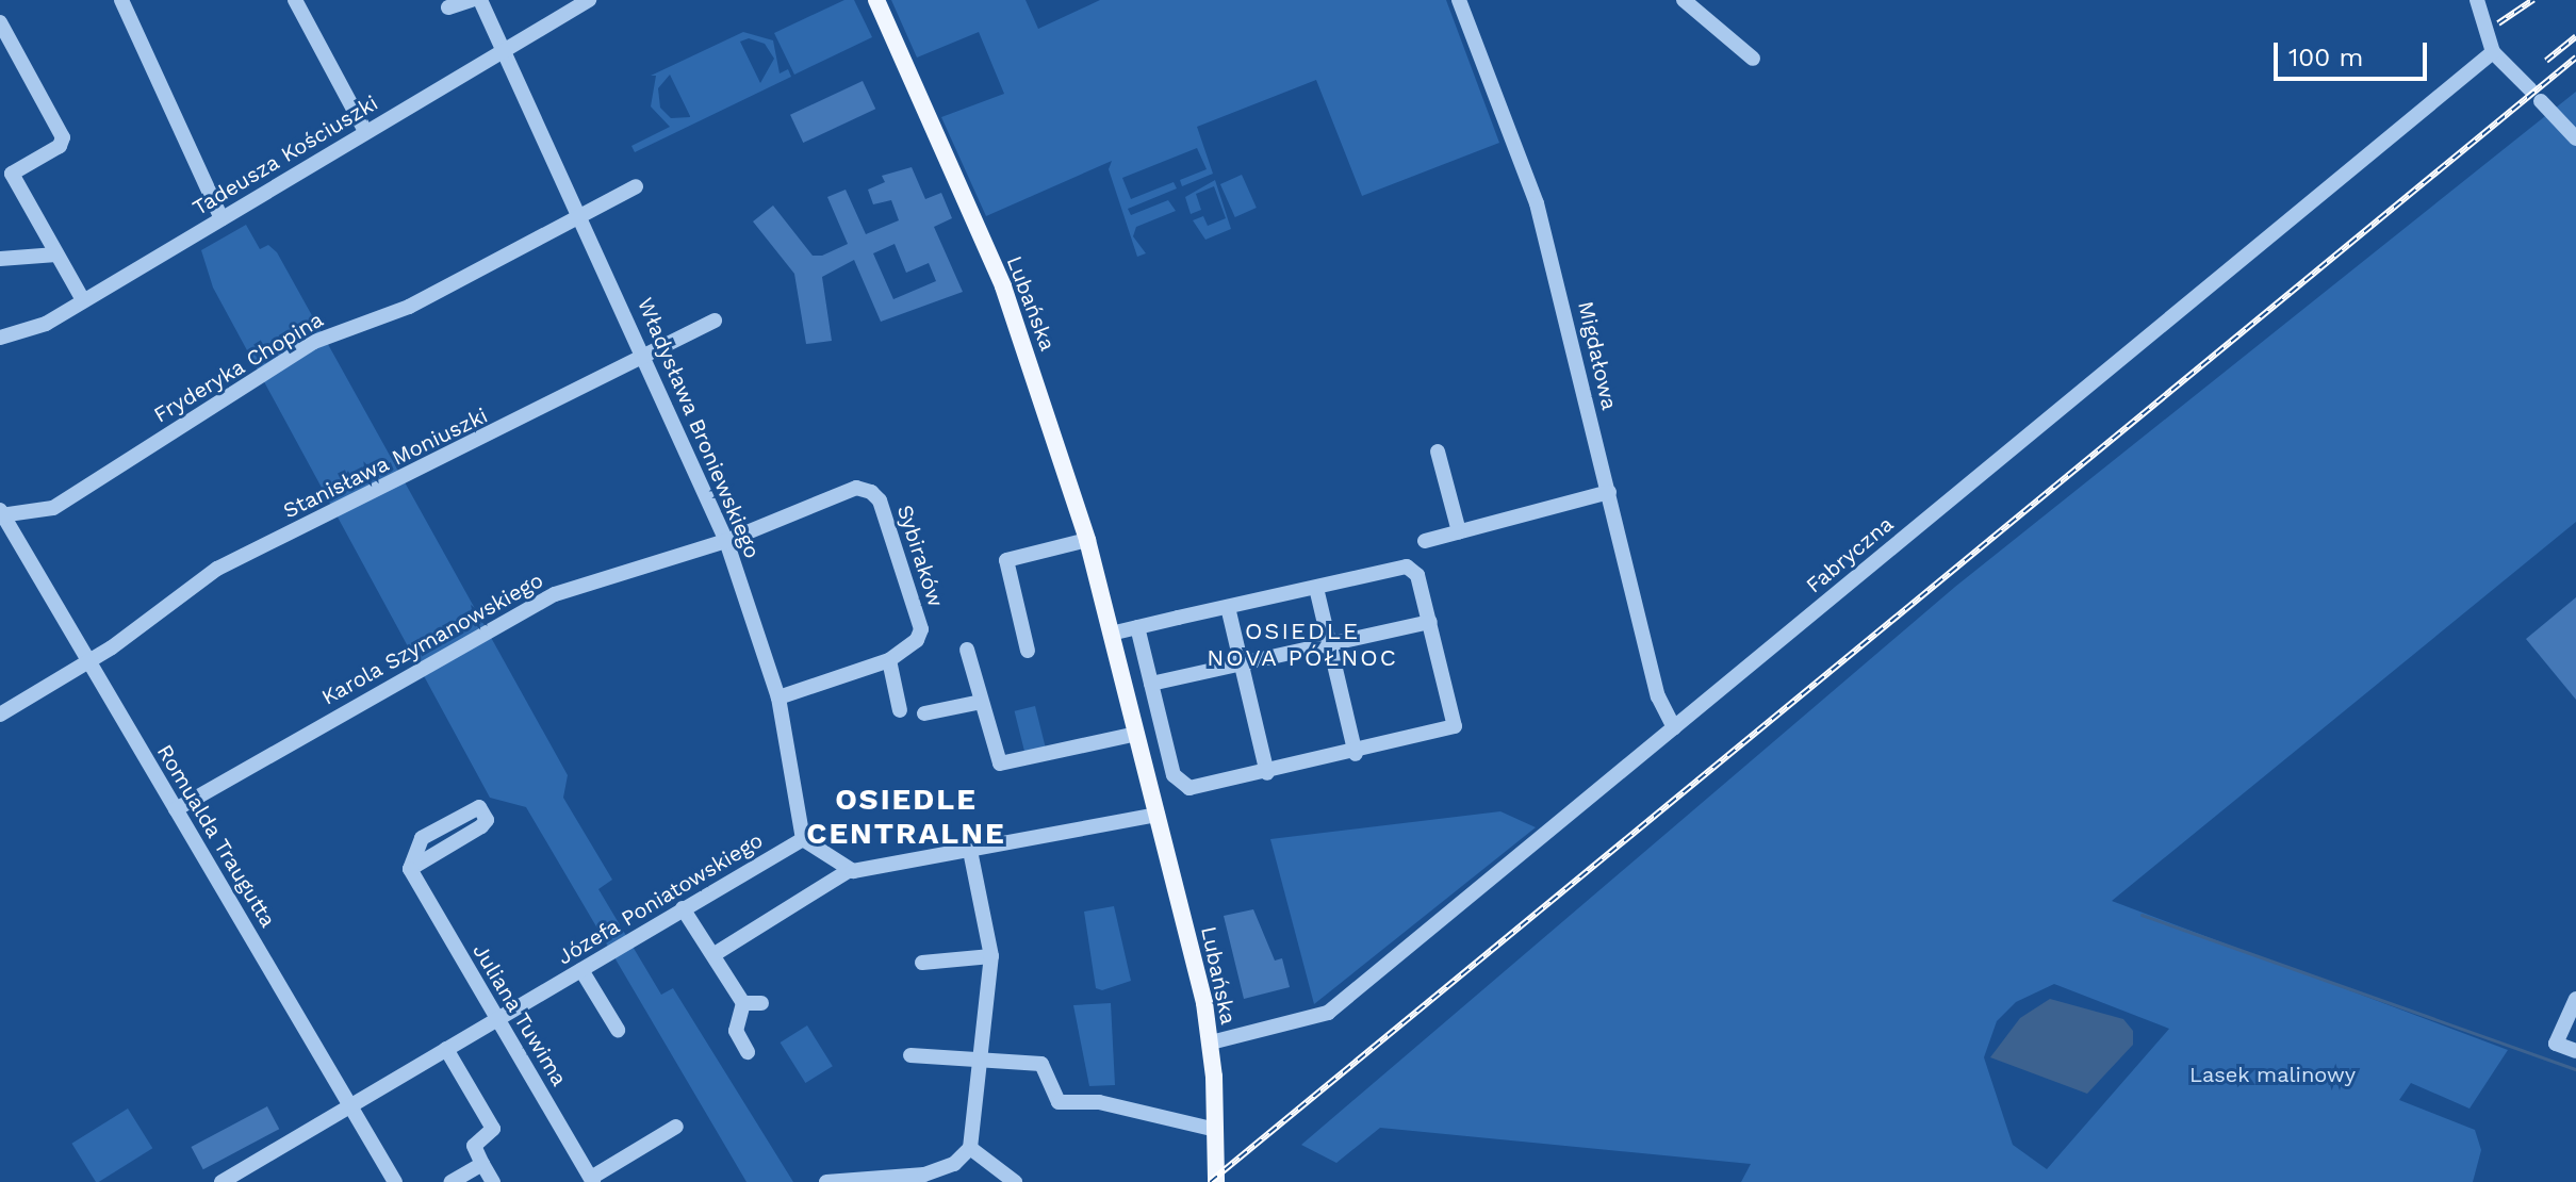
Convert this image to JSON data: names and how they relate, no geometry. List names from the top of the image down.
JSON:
{
  "streets": {
    "main road": ["Lubańska"],
    "street": [
      "Tadeusza Kościuszki",
      "Migdałowa",
      "Fryderyka Chopina",
      "Władysława Broniewskiego",
      "Stanisława Moniuszki",
      "Fabryczna",
      "Sybiraków",
      "Karola Szymanowskiego",
      "Romualda Traugutta",
      "Józefa Poniatowskiego",
      "Juliana Tuwima"
    ]
  },
  "crossings": [
    ["Tadeusza Kościuszki", "Władysława Broniewskiego"],
    ["Lubańska", "Fabryczna"],
    ["Migdałowa", "Fabryczna"],
    ["Fryderyka Chopina", "Władysława Broniewskiego"],
    ["Fryderyka Chopina", "Romualda Traugutta"],
    ["Władysława Broniewskiego", "Stanisława Moniuszki"],
    ["Władysława Broniewskiego", "Sybiraków"],
    ["Władysława Broniewskiego", "Karola Szymanowskiego"],
    ["Władysława Broniewskiego", "Józefa Poniatowskiego"],
    ["Stanisława Moniuszki", "Romualda Traugutta"],
    ["Sybiraków", "Karola Szymanowskiego"],
    ["Karola Szymanowskiego", "Romualda Traugutta"],
    ["Romualda Traugutta", "Józefa Poniatowskiego"],
    ["Józefa Poniatowskiego", "Juliana Tuwima"]
  ],
  "districts": ["OSIEDLE NOVA PÓŁNOC", "OSIEDLE CENTRALNE"],
  "parks": ["Lasek malinowy"],
  "scale_bar": "100 m"
}
